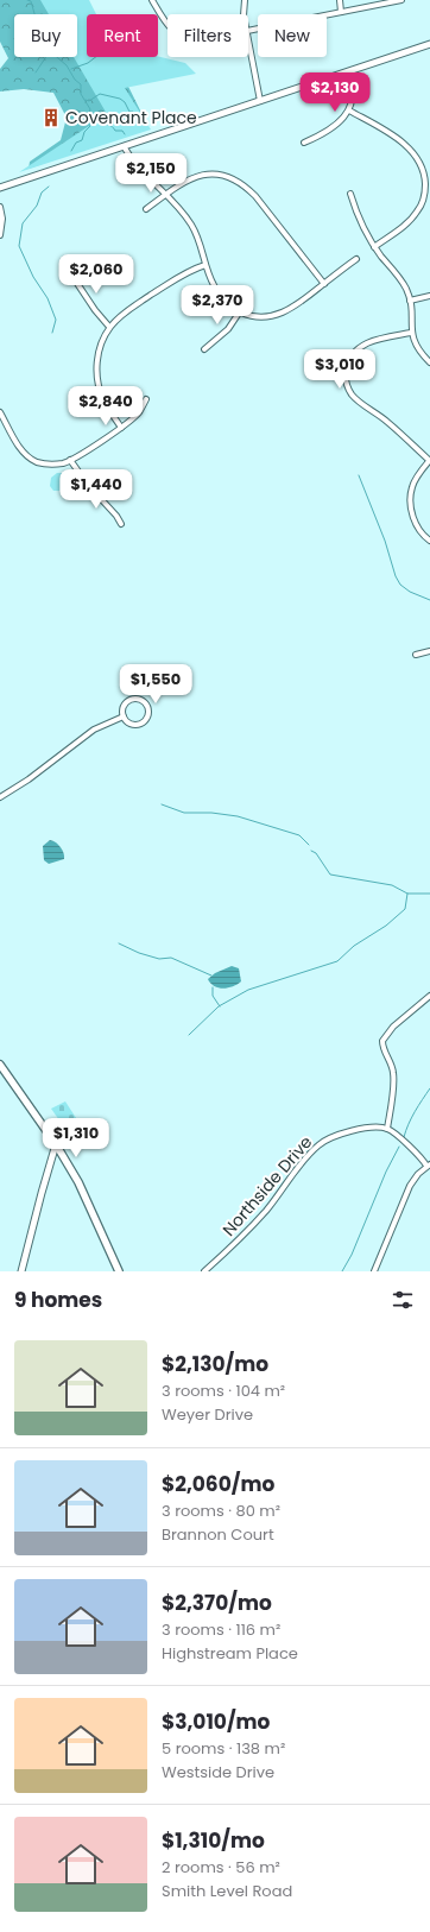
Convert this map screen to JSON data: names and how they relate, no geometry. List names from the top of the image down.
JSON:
{
  "streets": {
    "street": ["Northside Drive"]
  },
  "places": {
    "building": ["Covenant Place"]
  },
  "page": {
    "chip": [
      "Buy",
      "Rent",
      "Filters",
      "New"
    ],
    "price": [
      "$2,130",
      "$2,150",
      "$2,060",
      "$2,370",
      "$3,010",
      "$2,840",
      "$1,440",
      "$1,550",
      "$1,310"
    ],
    "heading": "9 homes",
    "list": [
      {
        "name": "$2,130/mo",
        "note": "3 rooms · 104 m² · Weyer Drive"
      },
      {
        "name": "$2,060/mo",
        "note": "3 rooms · 80 m² · Brannon Court"
      },
      {
        "name": "$2,370/mo",
        "note": "3 rooms · 116 m² · Highstream Place"
      },
      {
        "name": "$3,010/mo",
        "note": "5 rooms · 138 m² · Westside Drive"
      },
      {
        "name": "$1,310/mo",
        "note": "2 rooms · 56 m² · Smith Level Road"
      }
    ]
  }
}
